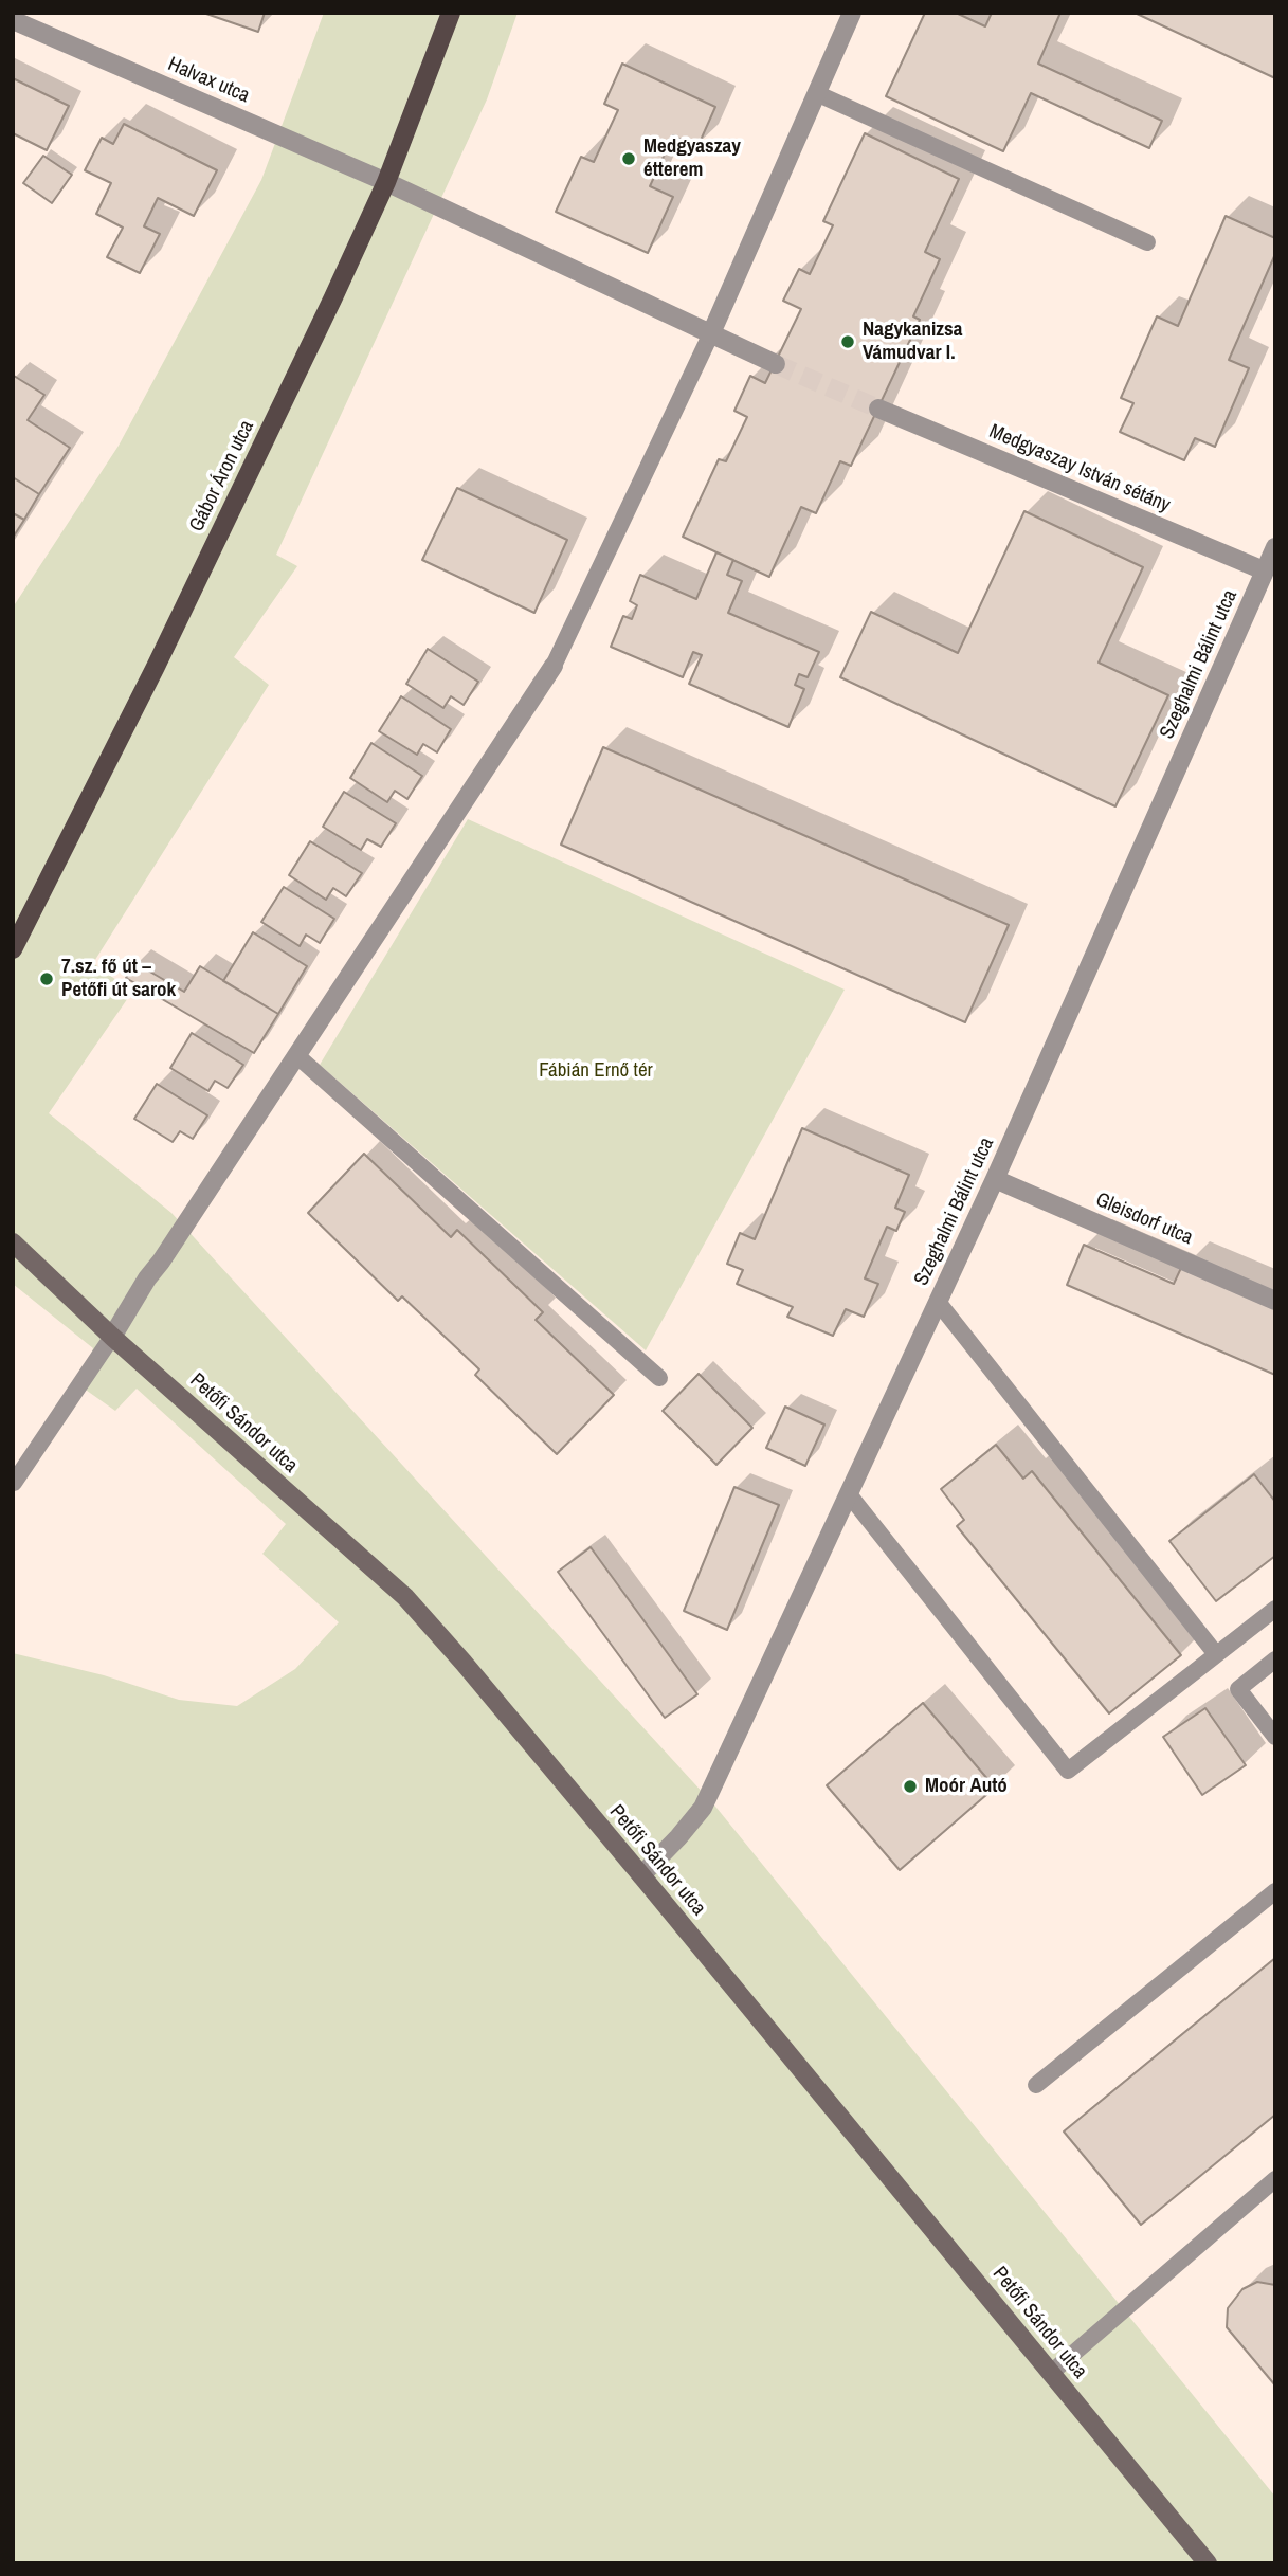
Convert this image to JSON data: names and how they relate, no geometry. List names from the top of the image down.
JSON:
{
  "streets": {
    "main road": ["Gábor Áron utca", "Petőfi Sándor utca"],
    "street": [
      "Halvax utca",
      "Medgyaszay István sétány",
      "Szeghalmi Bálint utca",
      "Gleisdorf utca"
    ]
  },
  "crossings": [
    ["Halvax utca", "Gábor Áron utca"],
    ["Medgyaszay István sétány", "Szeghalmi Bálint utca"],
    ["Szeghalmi Bálint utca", "Gleisdorf utca"],
    ["Szeghalmi Bálint utca", "Petőfi Sándor utca"]
  ],
  "parks": ["Fábián Ernő tér"],
  "places": [
    "Medgyaszay étterem",
    "Nagykanizsa Vámudvar I.",
    "7.sz. fő út – Petőfi út sarok",
    "Moór Autó"
  ]
}
